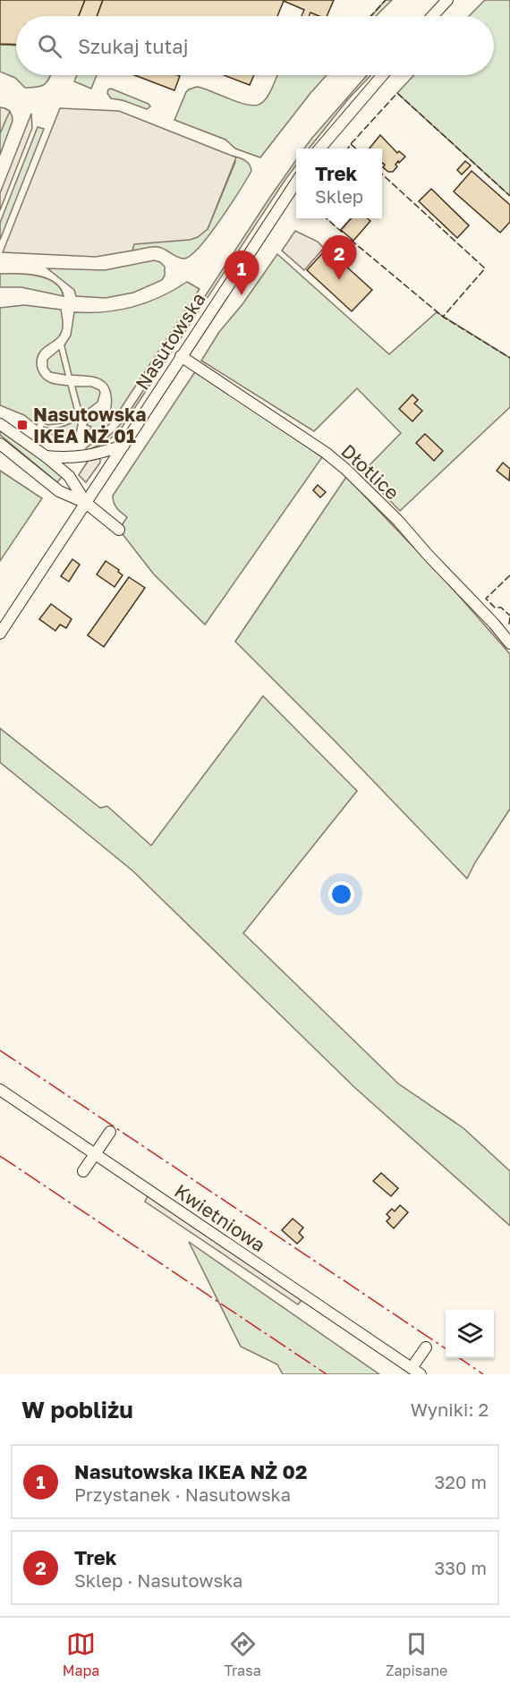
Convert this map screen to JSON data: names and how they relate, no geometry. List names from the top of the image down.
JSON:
{
  "streets": {
    "street": ["Nasutowska", "Dłotlice", "Kwietniowa"]
  },
  "crossings": [
    ["Nasutowska", "Dłotlice"]
  ],
  "places": {
    "transit": ["Nasutowska IKEA NŻ 01"]
  },
  "page": {
    "search": "Szukaj tutaj",
    "popup": ["Trek", "Sklep"],
    "pins": ["2", "1"],
    "heading": ["W pobliżu", "Wyniki: 2"],
    "list": [
      {
        "mark": "1",
        "name": "Nasutowska IKEA NŻ 02",
        "note": "Przystanek · Nasutowska",
        "value": "320 m"
      },
      {
        "mark": "2",
        "name": "Trek",
        "note": "Sklep · Nasutowska",
        "value": "330 m"
      }
    ],
    "nav": ["Mapa", "Trasa", "Zapisane"]
  }
}
